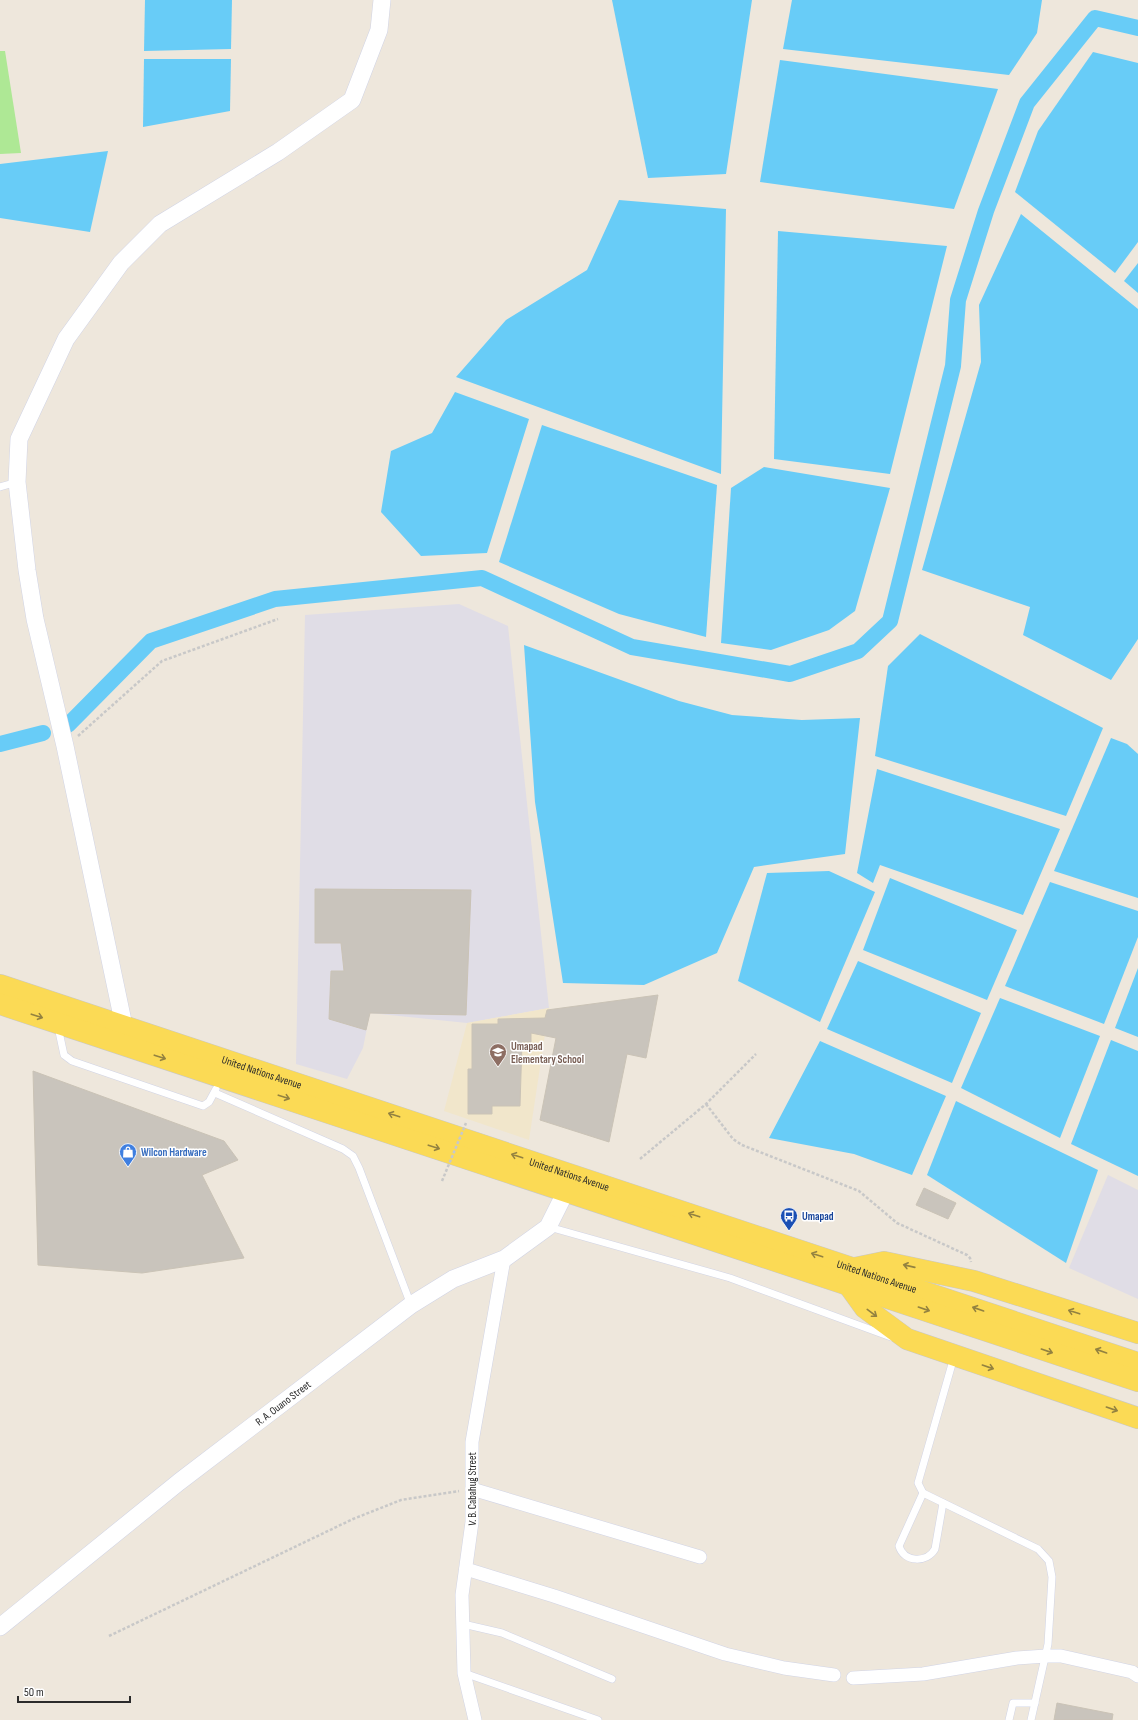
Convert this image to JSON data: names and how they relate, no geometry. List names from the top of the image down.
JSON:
{
  "streets": {
    "main road": ["United Nations Avenue"],
    "street": ["R. A. Ouano Street", "V. B. Cabahug Street"]
  },
  "crossings": [
    ["United Nations Avenue", "R. A. Ouano Street"],
    ["R. A. Ouano Street", "V. B. Cabahug Street"]
  ],
  "places": {
    "school or university": ["Umapad Elementary School"],
    "shop": ["Wilcon Hardware"],
    "bus stop": ["Umapad"]
  },
  "scale_bar": "50 m"
}
